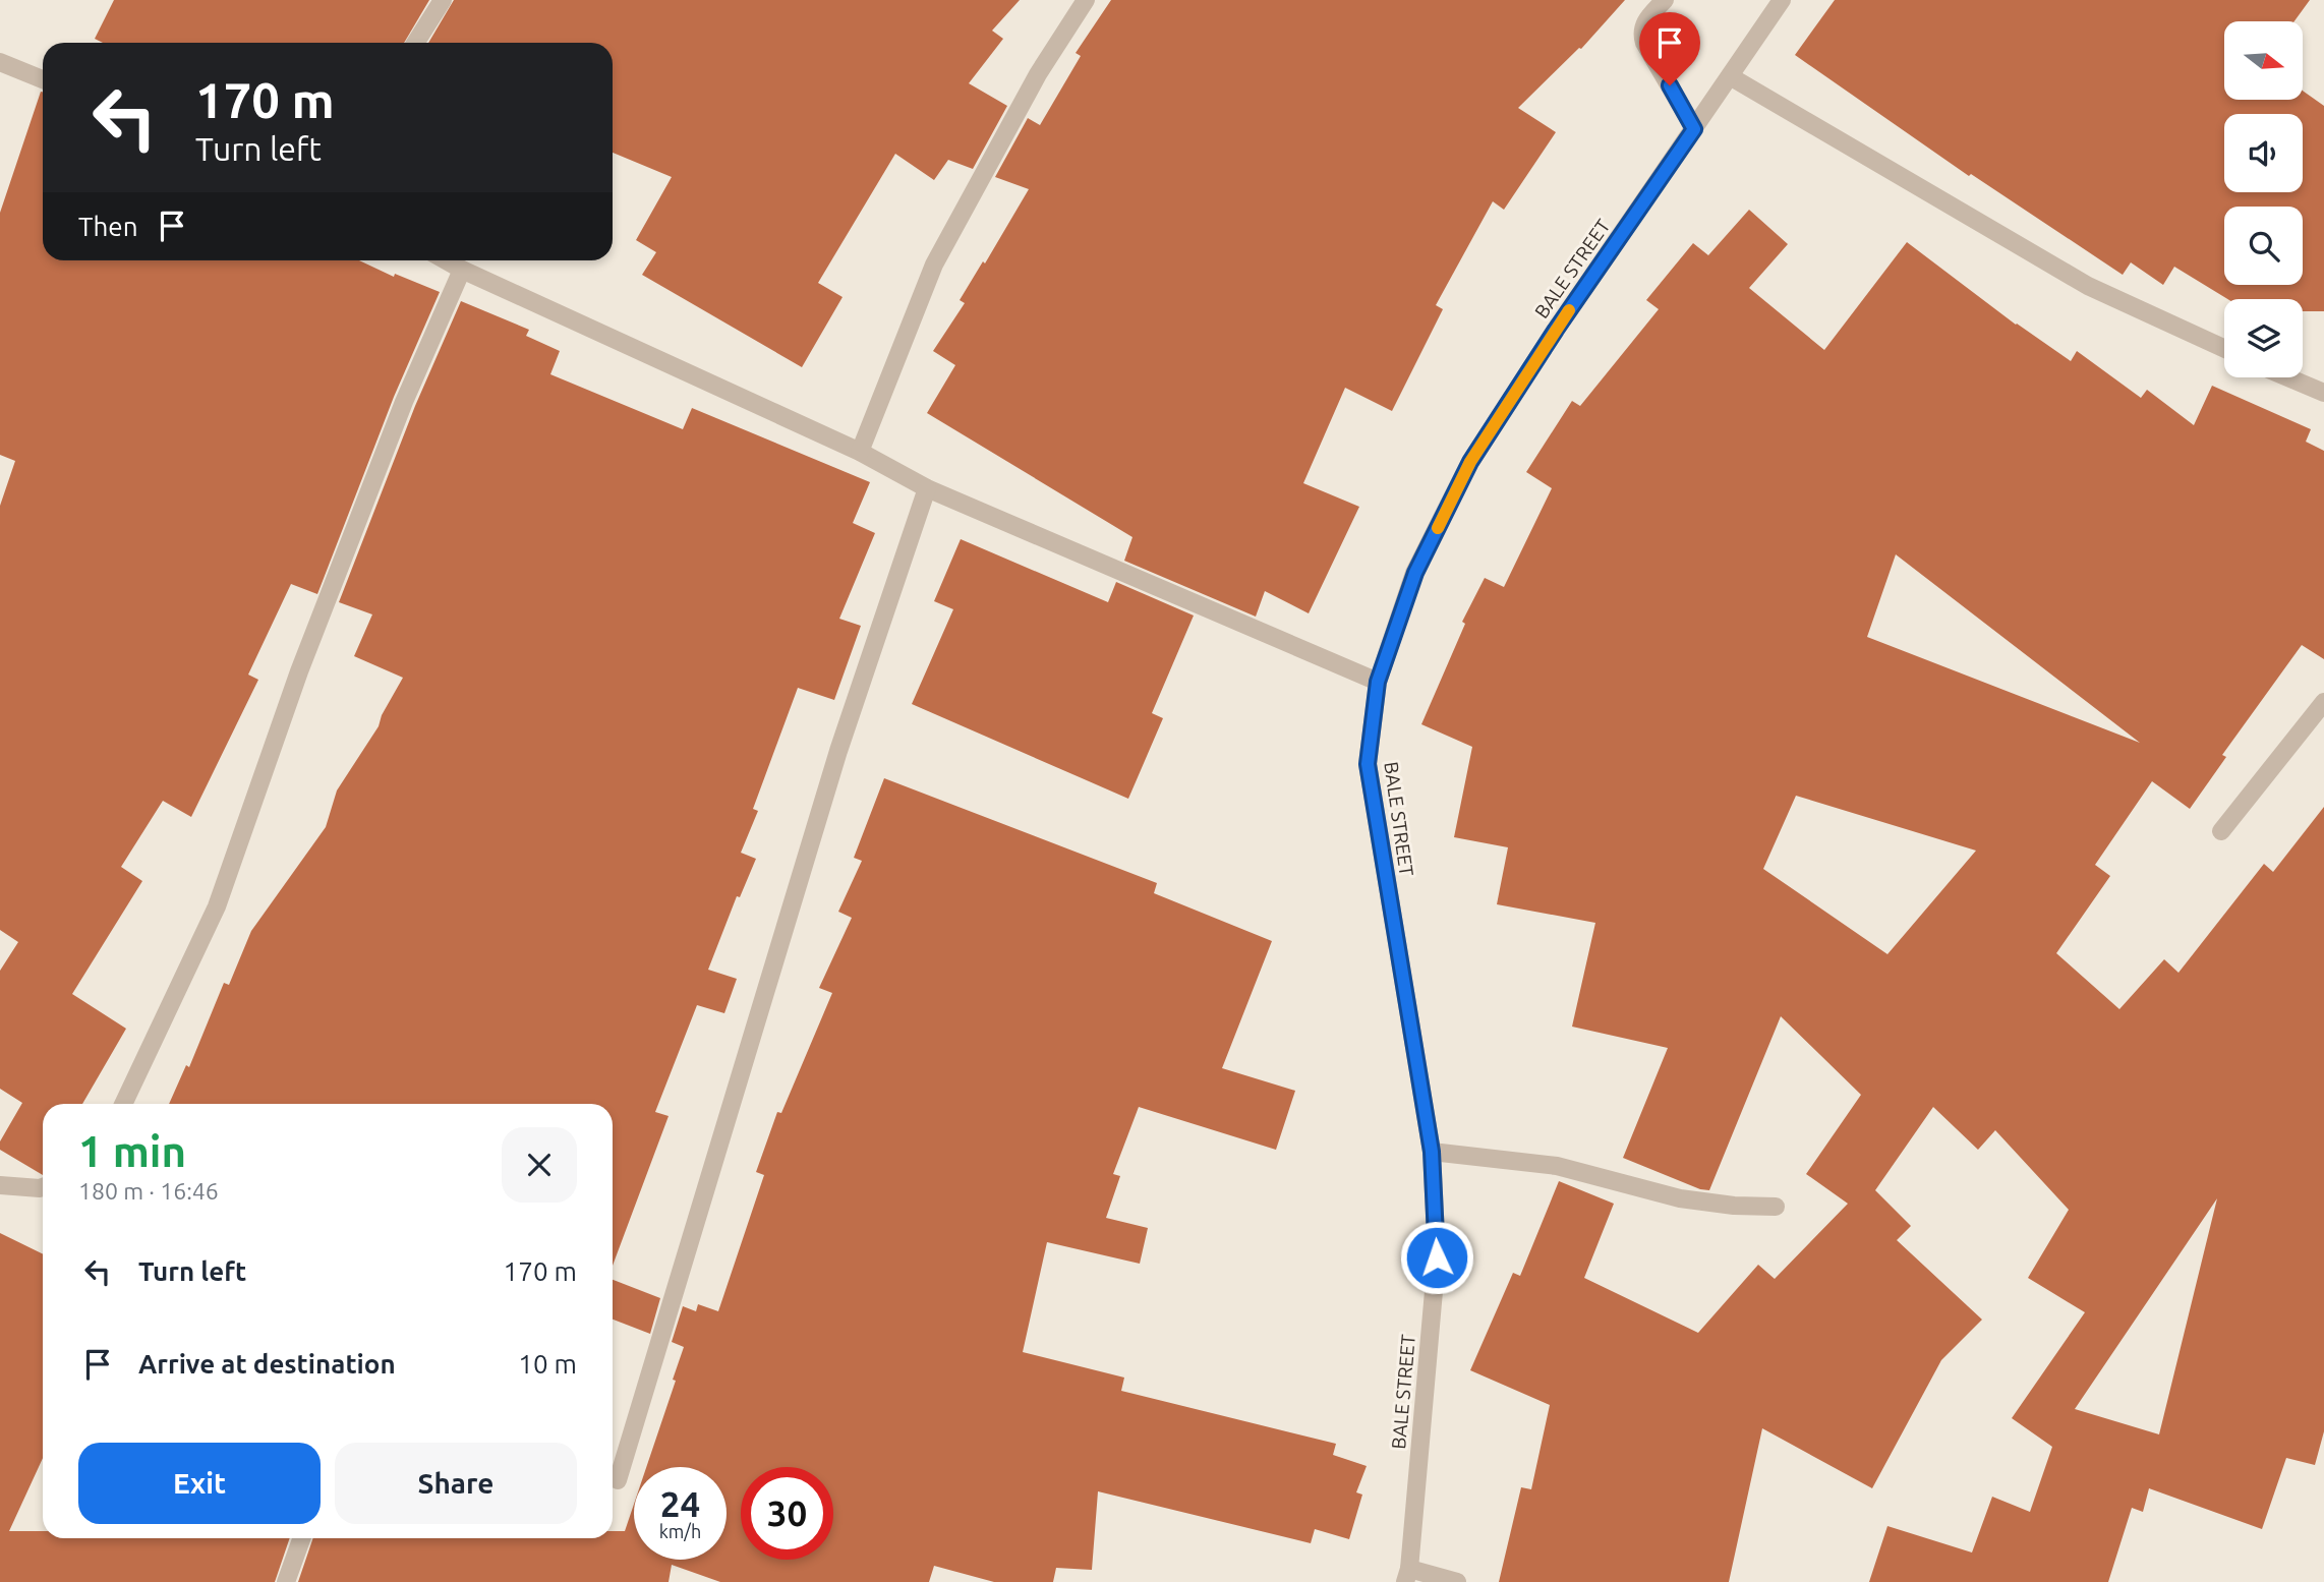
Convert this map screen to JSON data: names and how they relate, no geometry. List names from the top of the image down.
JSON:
{
  "streets": {
    "street": ["BALE STREET"]
  },
  "north": "right",
  "page": {
    "turn": ["170 m", "Turn left"],
    "then": "Then",
    "heading": ["1 min", "180 m · 16:46"],
    "list": [
      {
        "name": "Turn left",
        "value": "170 m"
      },
      {
        "name": "Arrive at destination",
        "value": "10 m"
      }
    ],
    "buttons": ["Exit", "Share"],
    "speed": "24 km/h",
    "limit": "30"
  }
}
